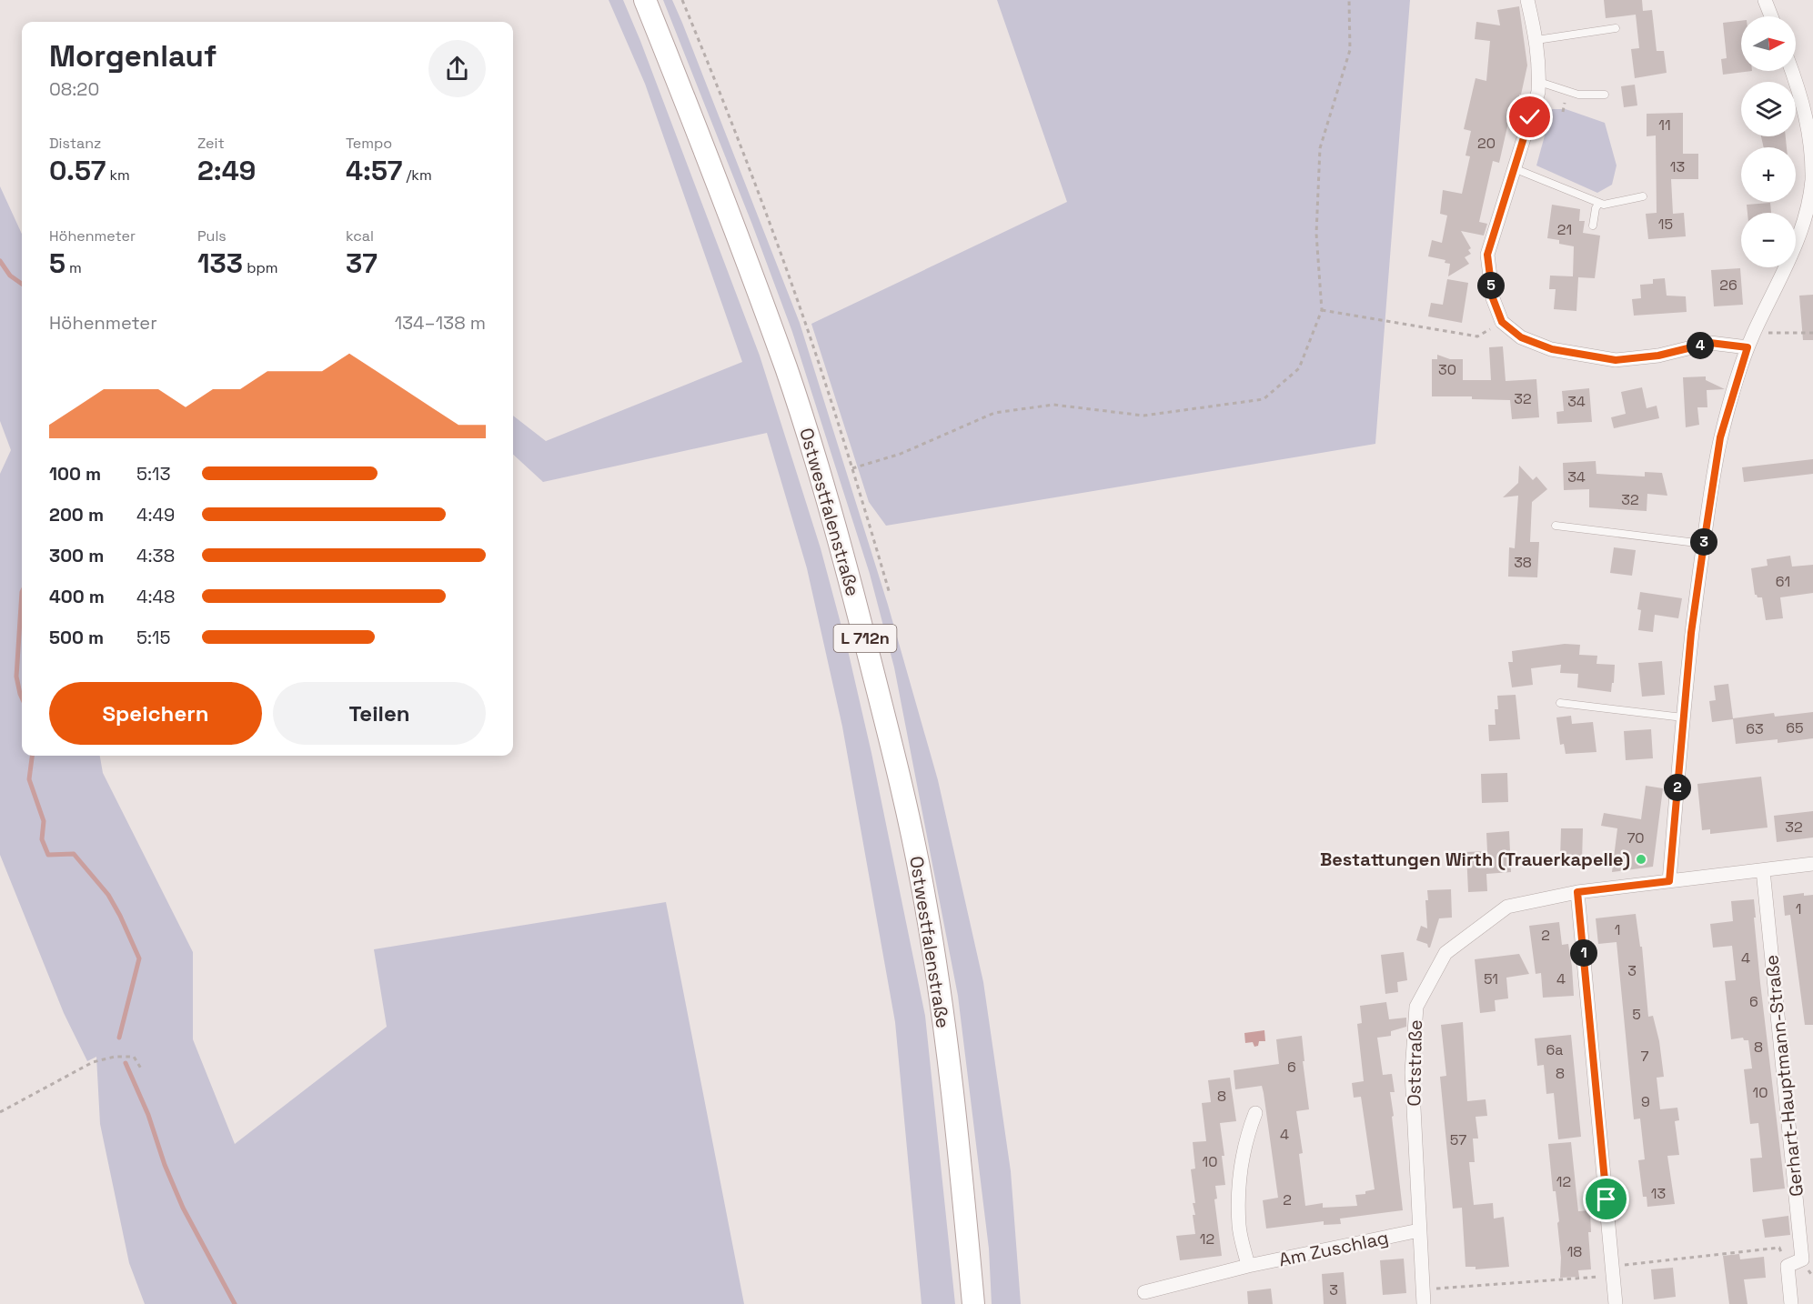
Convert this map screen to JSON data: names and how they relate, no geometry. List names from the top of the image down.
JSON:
{
  "streets": {
    "main road": ["Ostwestfalenstraße", "L 712n"],
    "street": ["Oststraße", "Gerhart-Hauptmann-Straße", "Am Zuschlag"]
  },
  "crossings": [
    ["Oststraße", "Gerhart-Hauptmann-Straße"],
    ["Oststraße", "Am Zuschlag"]
  ],
  "places": ["Bestattungen Wirth (Trauerkapelle)"],
  "house_numbers": [
    "11",
    "20",
    "13",
    "15",
    "21",
    "26",
    "30",
    "32",
    "34",
    "34",
    "32",
    "38",
    "61",
    "65",
    "63",
    "32",
    "70",
    "1",
    "1",
    "2",
    "4",
    "3",
    "51",
    "4",
    "6",
    "5",
    "8",
    "6a",
    "7",
    "6",
    "8",
    "10",
    "8",
    "9",
    "4",
    "57",
    "10",
    "12",
    "13",
    "2",
    "12",
    "18",
    "3"
  ],
  "north": "right",
  "page": {
    "map_buttons": ["+", "−"],
    "heading": ["Morgenlauf", "08:20"],
    "stats": [
      ["Distanz", "0.57 km"],
      ["Zeit", "2:49"],
      ["Tempo", "4:57 /km"],
      ["Höhenmeter", "5 m"],
      ["Puls", "133 bpm"],
      ["kcal", "37"]
    ],
    "pins": [
      "5",
      "4",
      "3",
      "2",
      "1"
    ],
    "chart": ["Höhenmeter", "134–138 m"],
    "list": [
      {
        "name": "100 m",
        "note": "5:13"
      },
      {
        "name": "200 m",
        "note": "4:49"
      },
      {
        "name": "300 m",
        "note": "4:38"
      },
      {
        "name": "400 m",
        "note": "4:48"
      },
      {
        "name": "500 m",
        "note": "5:15"
      }
    ],
    "buttons": ["Speichern", "Teilen"]
  }
}
